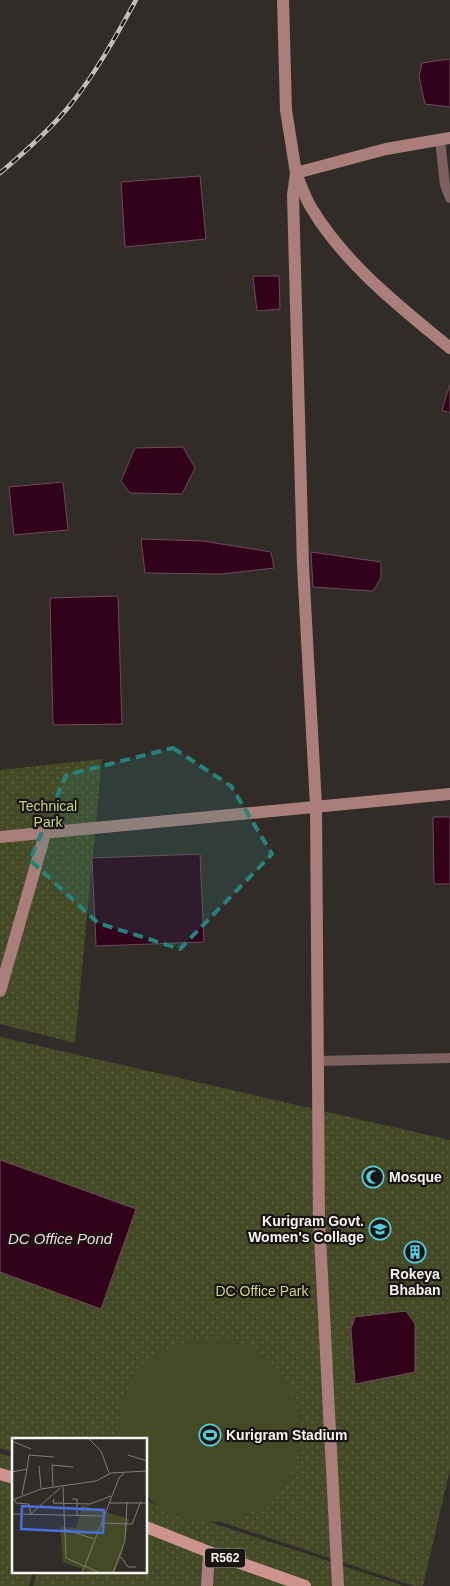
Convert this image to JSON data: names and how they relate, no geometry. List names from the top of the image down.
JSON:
{
  "streets": {
    "main road": ["R562"]
  },
  "water": ["DC Office Pond"],
  "parks": ["Technical Park", "DC Office Park"],
  "places": {
    "mosque": ["Mosque"],
    "school or university": ["Kurigram Govt. Women's Collage"],
    "building": ["Rokeya Bhaban"],
    "sports": ["Kurigram Stadium"]
  }
}
